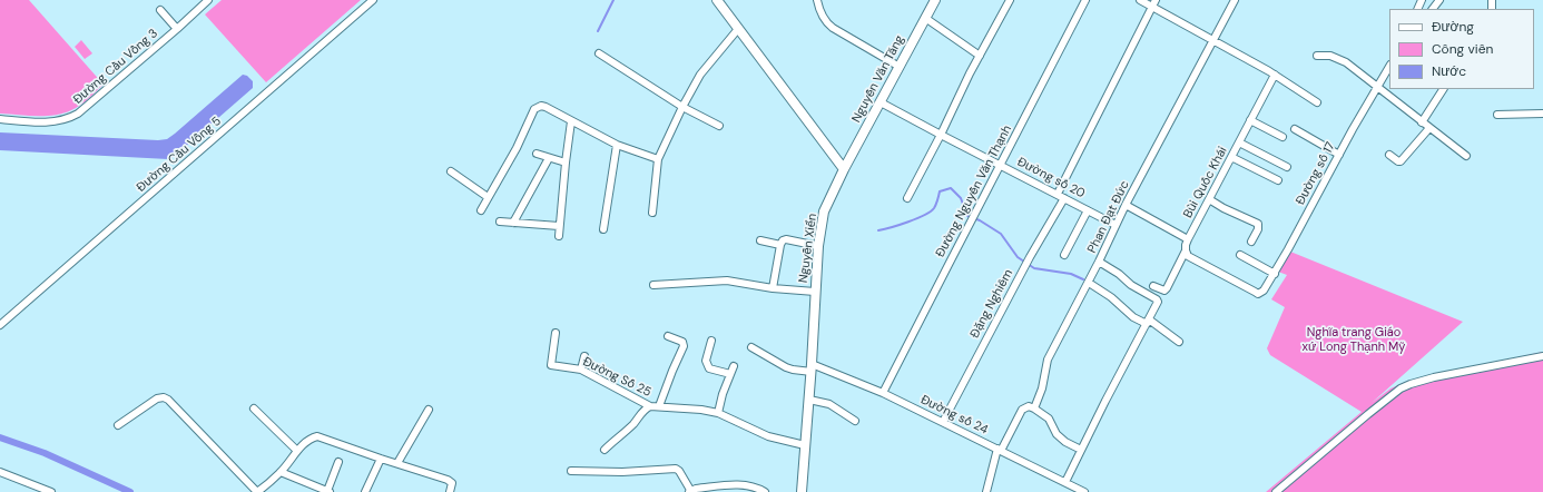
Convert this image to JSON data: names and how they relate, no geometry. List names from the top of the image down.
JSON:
{
  "streets": {
    "main road": ["Nguyễn Văn Tăng", "Nguyễn Xiển"],
    "street": [
      "Đường Cầu Vồng 3",
      "Đường Cầu Vồng 5",
      "Đường số 17",
      "Đường số 20",
      "Bùi Quốc Khái",
      "Đường Nguyễn Văn Thạnh",
      "Phan Đạt Đức",
      "Đặng Nghiêm",
      "Đường Số 25",
      "Đường số 24"
    ]
  },
  "crossings": [
    ["Nguyễn Văn Tăng", "Đường số 20"],
    ["Nguyễn Văn Tăng", "Nguyễn Xiển"],
    ["Đường số 17", "Bùi Quốc Khái"],
    ["Đường số 20", "Đường Nguyễn Văn Thạnh"],
    ["Đường số 20", "Phan Đạt Đức"],
    ["Đường số 20", "Đặng Nghiêm"],
    ["Đường Nguyễn Văn Thạnh", "Đường số 24"],
    ["Nguyễn Xiển", "Đường Số 25"],
    ["Nguyễn Xiển", "Đường số 24"],
    ["Đặng Nghiêm", "Đường số 24"]
  ],
  "parks": ["Nghĩa trang Giáo xứ Long Thạnh Mỹ"],
  "legend": ["Đường", "Công viên", "Nước"]
}
